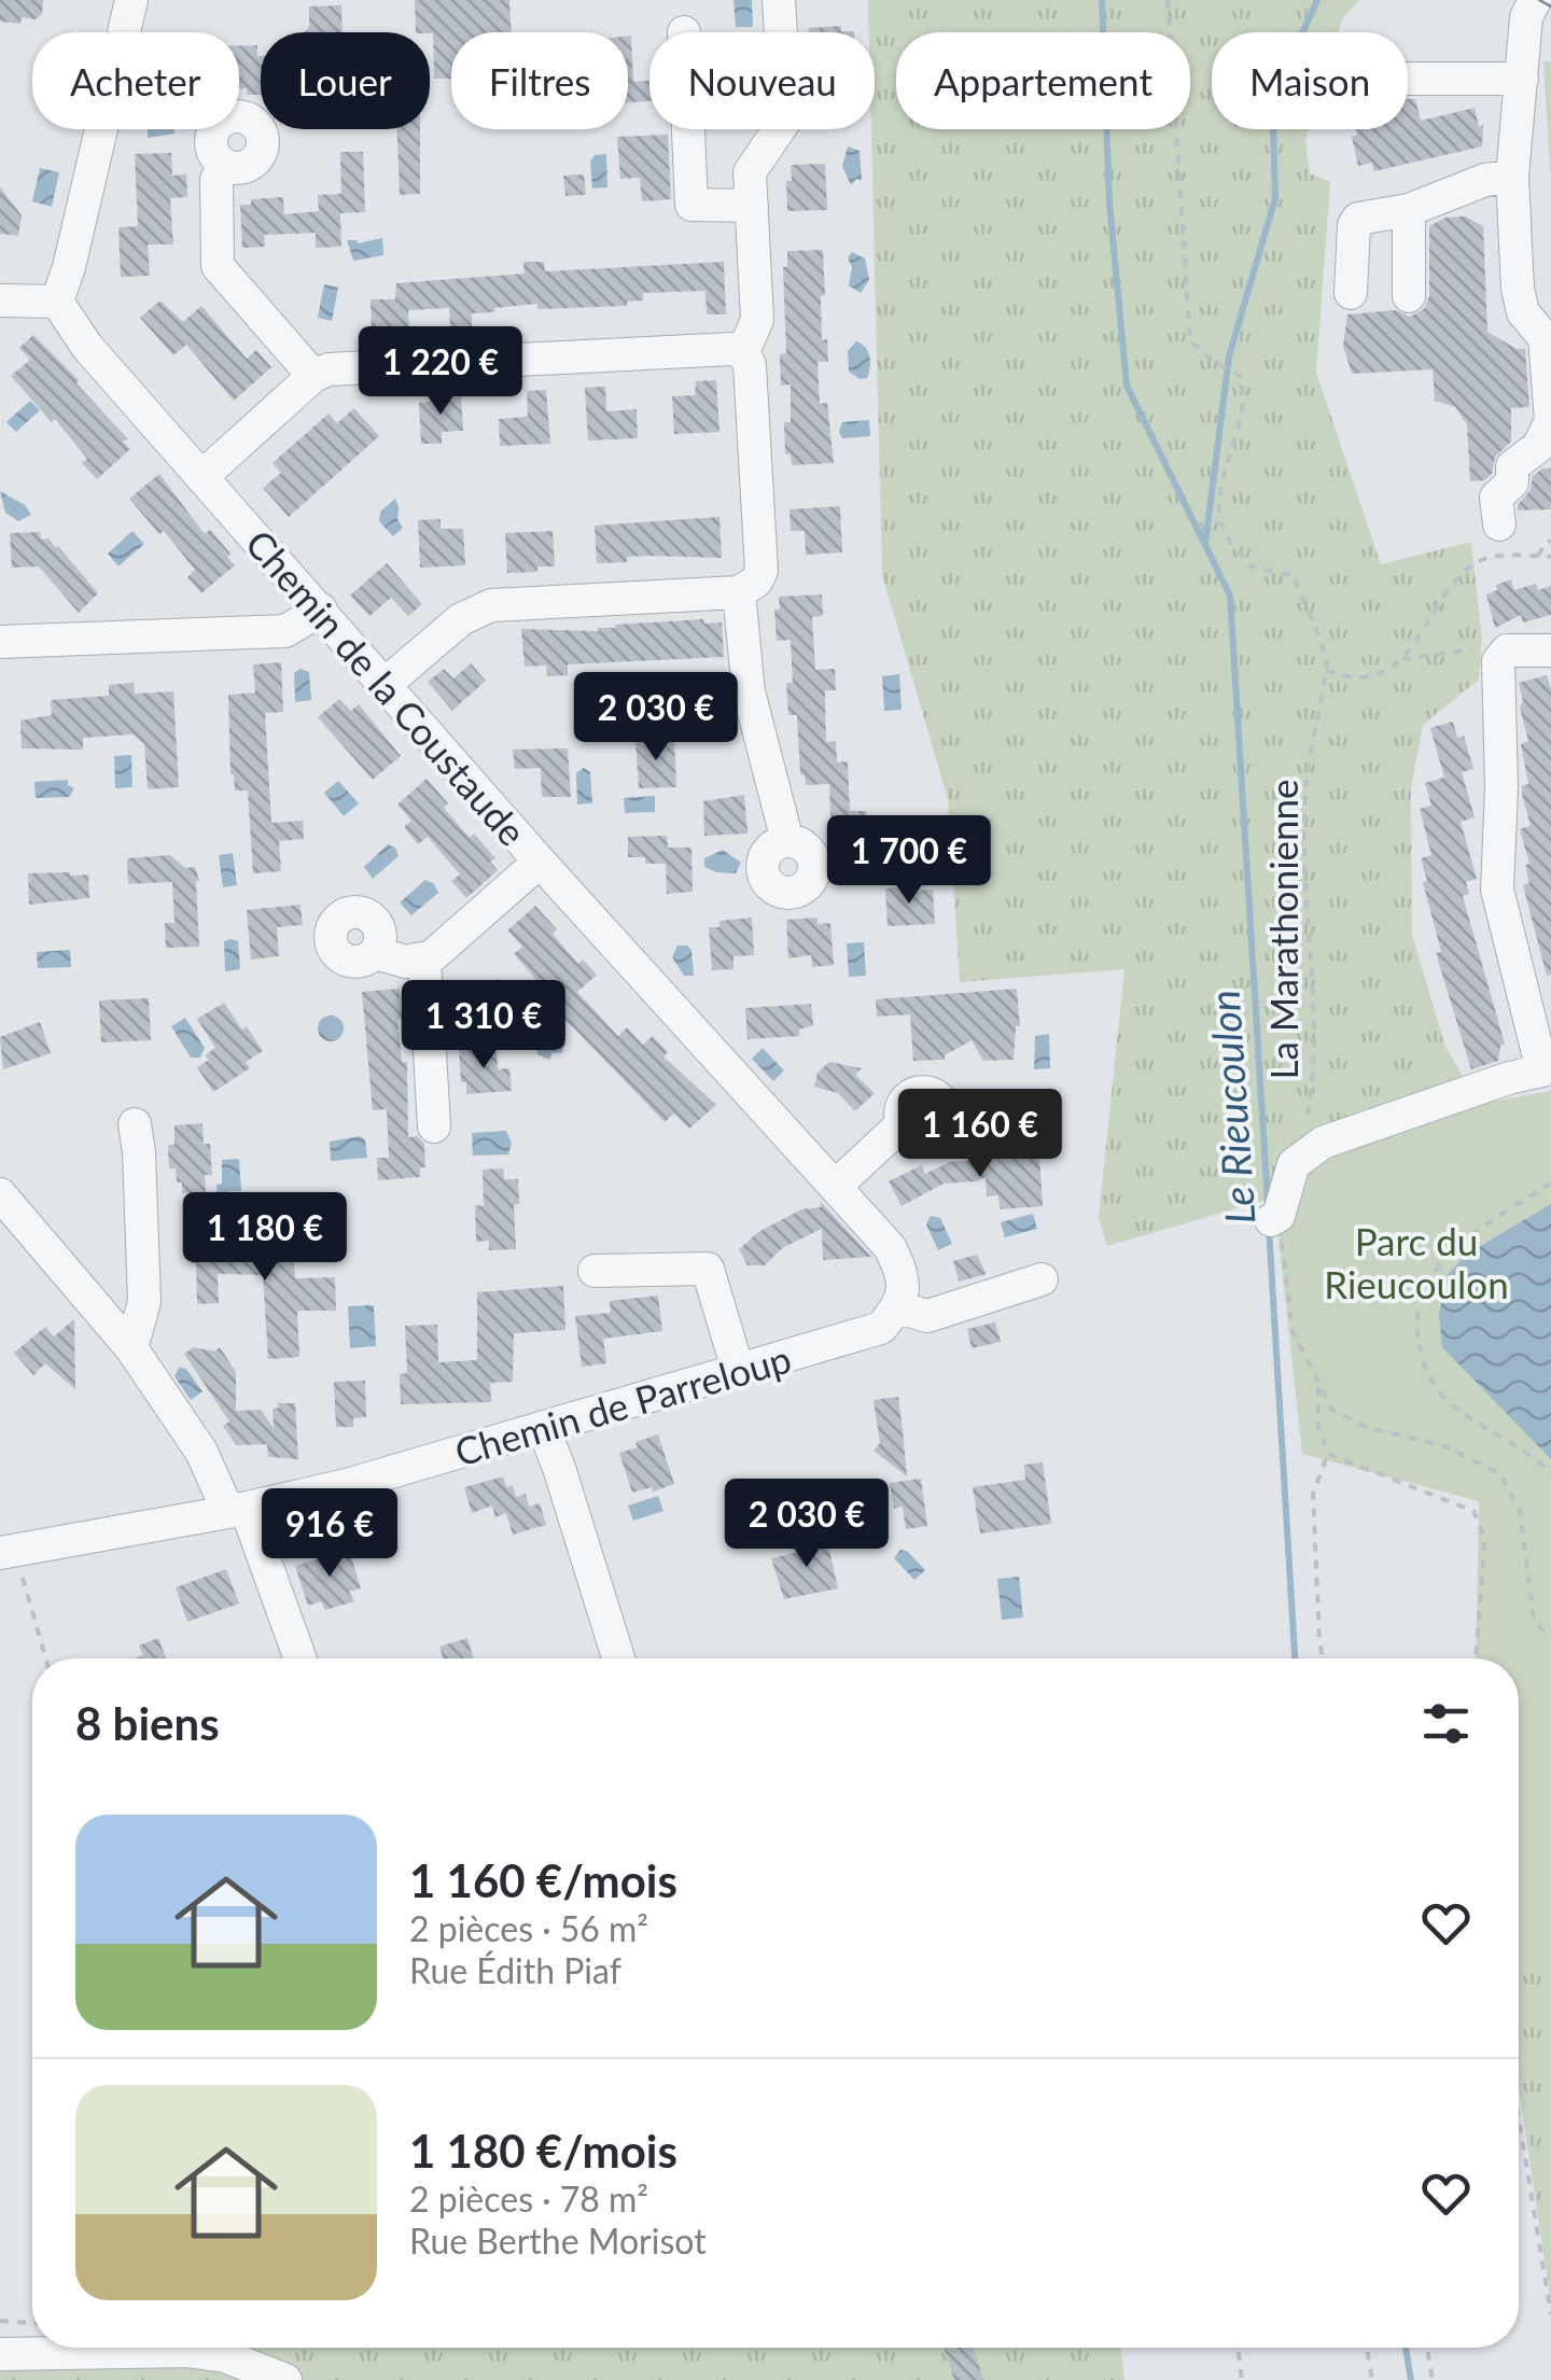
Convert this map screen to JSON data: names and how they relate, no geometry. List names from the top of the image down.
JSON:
{
  "streets": {
    "street": ["Chemin de la Coustaude", "Chemin de Parreloup"],
    "path": ["La Marathonienne"]
  },
  "crossings": [
    ["Chemin de la Coustaude", "Chemin de Parreloup"]
  ],
  "water": ["Le Rieucoulon"],
  "parks": ["Parc du Rieucoulon"],
  "page": {
    "chip": [
      "Acheter",
      "Louer",
      "Filtres",
      "Nouveau",
      "Appartement",
      "Maison"
    ],
    "price": [
      "1 220 €",
      "2 030 €",
      "1 700 €",
      "1 310 €",
      "1 160 €",
      "1 180 €",
      "2 030 €",
      "916 €"
    ],
    "heading": "8 biens",
    "list": [
      {
        "name": "1 160 €/mois",
        "note": "2 pièces · 56 m² · Rue Édith Piaf"
      },
      {
        "name": "1 180 €/mois",
        "note": "2 pièces · 78 m² · Rue Berthe Morisot"
      }
    ]
  }
}
